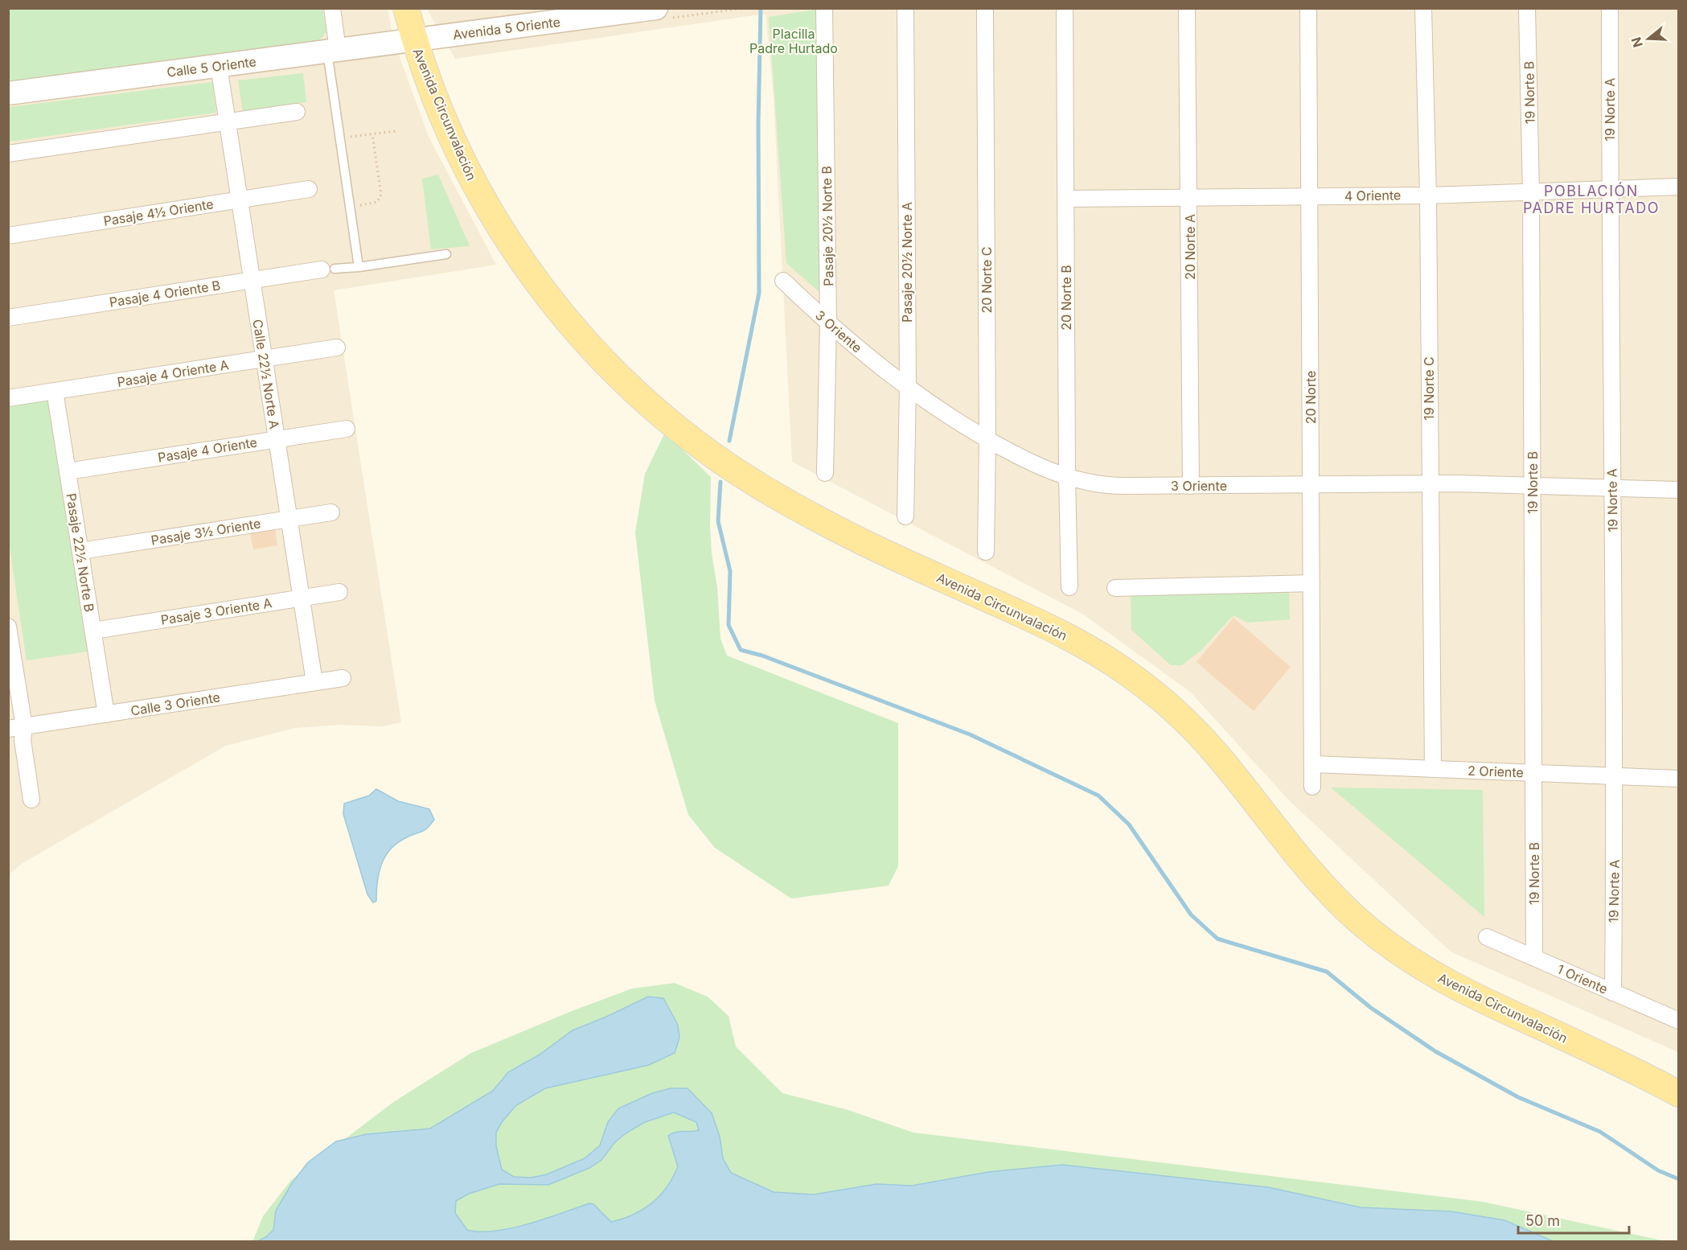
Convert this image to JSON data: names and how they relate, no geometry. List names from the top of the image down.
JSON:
{
  "streets": {
    "main road": ["Avenida Circunvalación"],
    "street": [
      "Avenida 5 Oriente",
      "Calle 5 Oriente",
      "19 Norte B",
      "19 Norte A",
      "4 Oriente",
      "Pasaje 4½ Oriente",
      "Pasaje 20½ Norte B",
      "20 Norte A",
      "Pasaje 20½ Norte A",
      "20 Norte C",
      "Pasaje 4 Oriente B",
      "20 Norte B",
      "3 Oriente",
      "Pasaje 4 Oriente A",
      "Calle 22½ Norte A",
      "19 Norte C",
      "20 Norte",
      "Pasaje 4 Oriente",
      "Pasaje 3½ Oriente",
      "Pasaje 22½ Norte B",
      "Pasaje 3 Oriente A",
      "Calle 3 Oriente",
      "2 Oriente",
      "1 Oriente"
    ]
  },
  "crossings": [
    ["Avenida 5 Oriente", "Calle 5 Oriente"],
    ["Avenida 5 Oriente", "Avenida Circunvalación"],
    ["Calle 5 Oriente", "Avenida Circunvalación"],
    ["Calle 5 Oriente", "Calle 22½ Norte A"],
    ["19 Norte B", "4 Oriente"],
    ["19 Norte B", "3 Oriente"],
    ["19 Norte B", "2 Oriente"],
    ["19 Norte B", "1 Oriente"],
    ["19 Norte A", "4 Oriente"],
    ["19 Norte A", "3 Oriente"],
    ["19 Norte A", "2 Oriente"],
    ["19 Norte A", "1 Oriente"],
    ["4 Oriente", "20 Norte A"],
    ["4 Oriente", "20 Norte B"],
    ["4 Oriente", "19 Norte C"],
    ["4 Oriente", "20 Norte"],
    ["Pasaje 4½ Oriente", "Calle 22½ Norte A"],
    ["Pasaje 20½ Norte B", "3 Oriente"],
    ["20 Norte A", "3 Oriente"],
    ["Pasaje 20½ Norte A", "3 Oriente"],
    ["20 Norte C", "3 Oriente"],
    ["Pasaje 4 Oriente B", "Calle 22½ Norte A"],
    ["20 Norte B", "3 Oriente"],
    ["3 Oriente", "19 Norte C"],
    ["3 Oriente", "20 Norte"],
    ["Pasaje 4 Oriente A", "Calle 22½ Norte A"],
    ["Pasaje 4 Oriente A", "Pasaje 22½ Norte B"],
    ["Calle 22½ Norte A", "Pasaje 4 Oriente"],
    ["Calle 22½ Norte A", "Pasaje 3½ Oriente"],
    ["Calle 22½ Norte A", "Pasaje 3 Oriente A"],
    ["Calle 22½ Norte A", "Calle 3 Oriente"],
    ["19 Norte C", "2 Oriente"],
    ["20 Norte", "2 Oriente"],
    ["Pasaje 4 Oriente", "Pasaje 22½ Norte B"],
    ["Pasaje 3½ Oriente", "Pasaje 22½ Norte B"],
    ["Pasaje 22½ Norte B", "Pasaje 3 Oriente A"],
    ["Pasaje 22½ Norte B", "Calle 3 Oriente"]
  ],
  "districts": ["POBLACIÓN PADRE HURTADO"],
  "parks": ["Placilla Padre Hurtado"],
  "scale_bar": "50 m",
  "north": "left"
}
